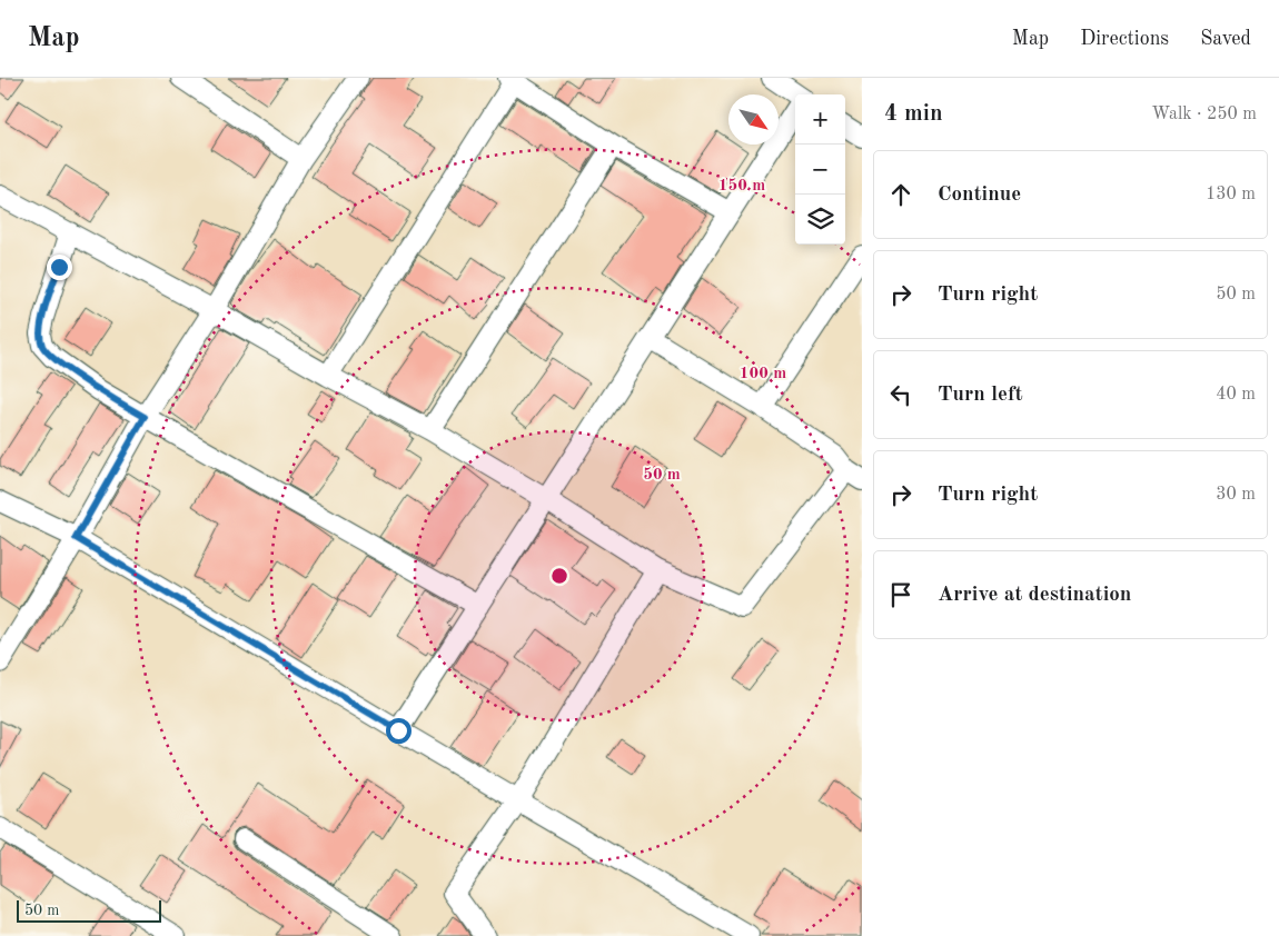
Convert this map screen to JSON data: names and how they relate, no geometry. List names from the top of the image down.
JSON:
{
  "scale_bar": "50 m",
  "north": "bottom right",
  "page": {
    "header": "Map",
    "nav": ["Map", "Directions", "Saved"],
    "heading": ["4 min", "Walk · 250 m"],
    "map_buttons": ["+", "−"],
    "list": [
      ["Continue", "130 m"],
      ["Turn right", "50 m"],
      ["Turn left", "40 m"],
      ["Turn right", "30 m"],
      "Arrive at destination"
    ],
    "scale": "50 m"
  },
  "rings": ["150 m", "100 m", "50 m"]
}
